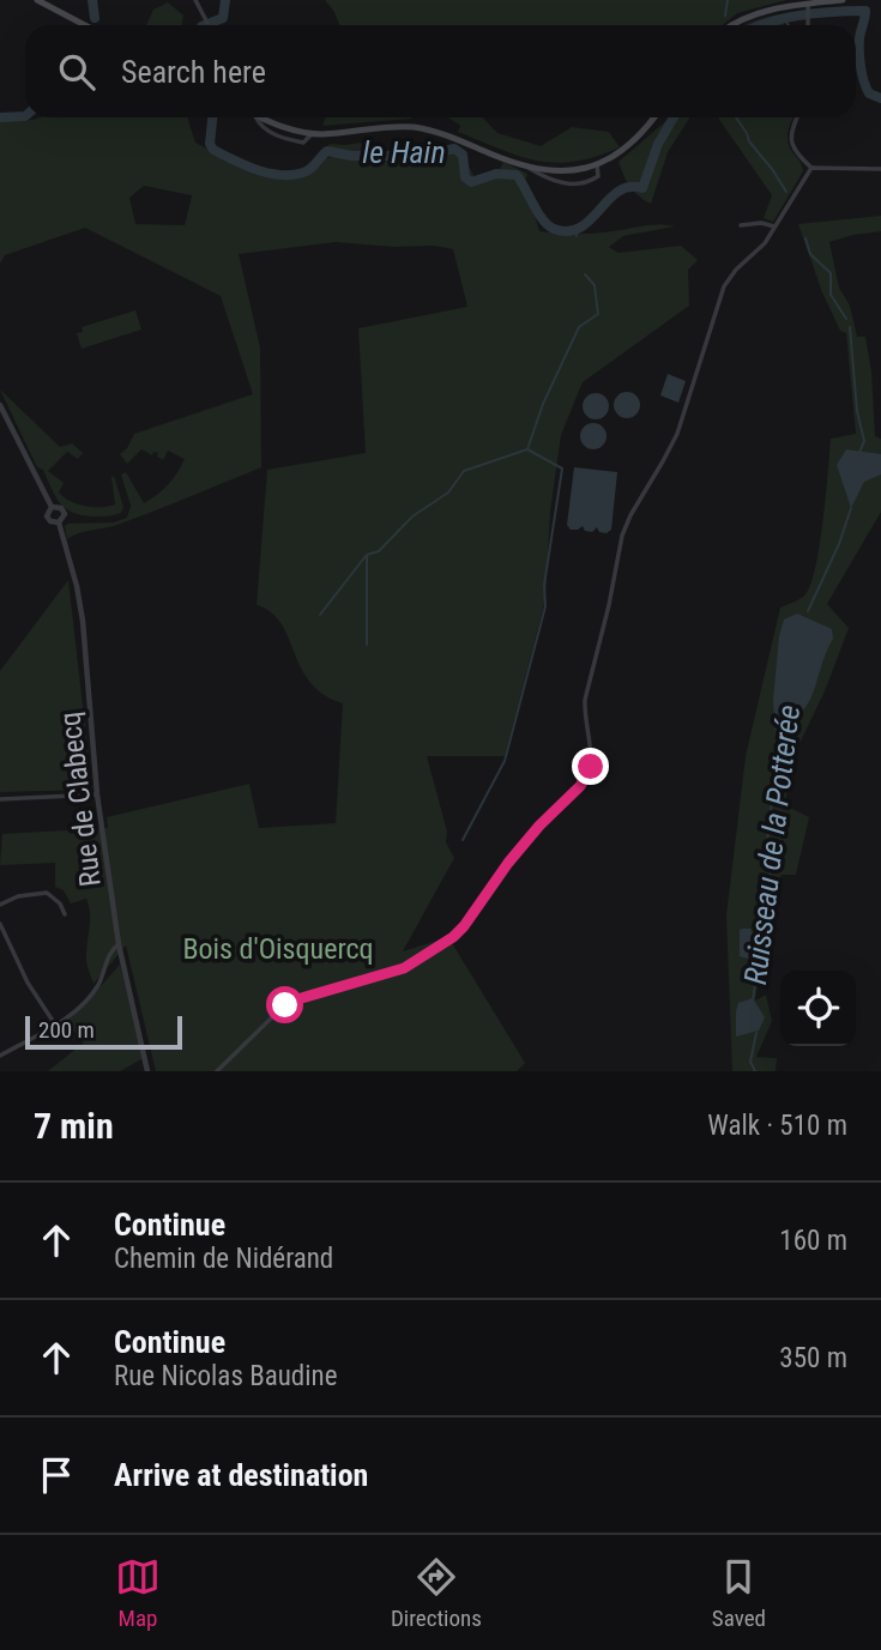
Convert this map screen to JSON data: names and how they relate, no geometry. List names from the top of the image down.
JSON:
{
  "streets": {
    "street": ["Rue de Clabecq"]
  },
  "water": ["le Hain", "Ruisseau de la Potterée"],
  "parks": ["Bois d'Oisquercq"],
  "scale_bar": "200 m",
  "page": {
    "search": "Search here",
    "scale": "200 m",
    "heading": ["7 min", "Walk · 510 m"],
    "list": [
      ["Continue", "Chemin de Nidérand", "160 m"],
      ["Continue", "Rue Nicolas Baudine", "350 m"],
      "Arrive at destination"
    ],
    "nav": ["Map", "Directions", "Saved"]
  }
}
